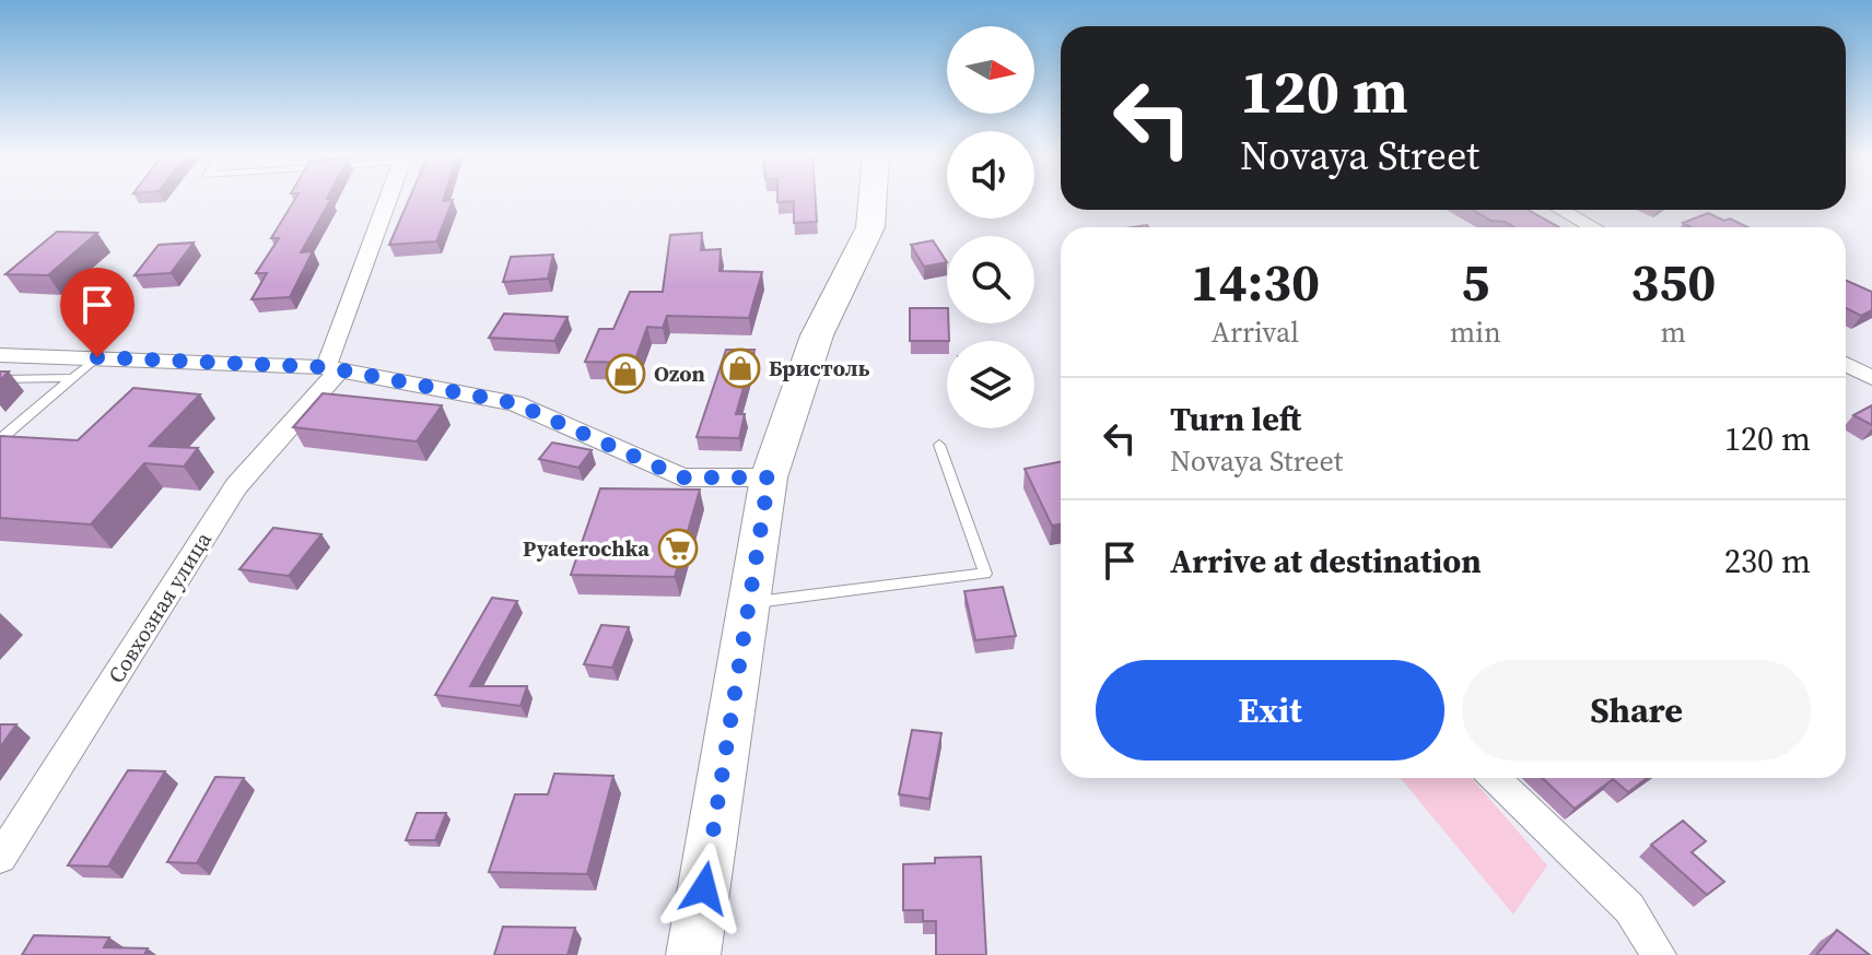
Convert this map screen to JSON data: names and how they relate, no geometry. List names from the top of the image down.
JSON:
{
  "streets": {
    "street": ["Совхозная улица"]
  },
  "places": {
    "shop": ["Бристоль", "Ozon"],
    "supermarket": ["Pyaterochka"]
  },
  "north": "right",
  "page": {
    "turn": ["120 m", "Novaya Street"],
    "eta": [
      "14:30",
      "Arrival",
      "5",
      "min",
      "350",
      "m"
    ],
    "list": [
      {
        "name": "Turn left",
        "note": "Novaya Street",
        "value": "120 m"
      },
      {
        "name": "Arrive at destination",
        "value": "230 m"
      }
    ],
    "buttons": ["Exit", "Share"]
  }
}
